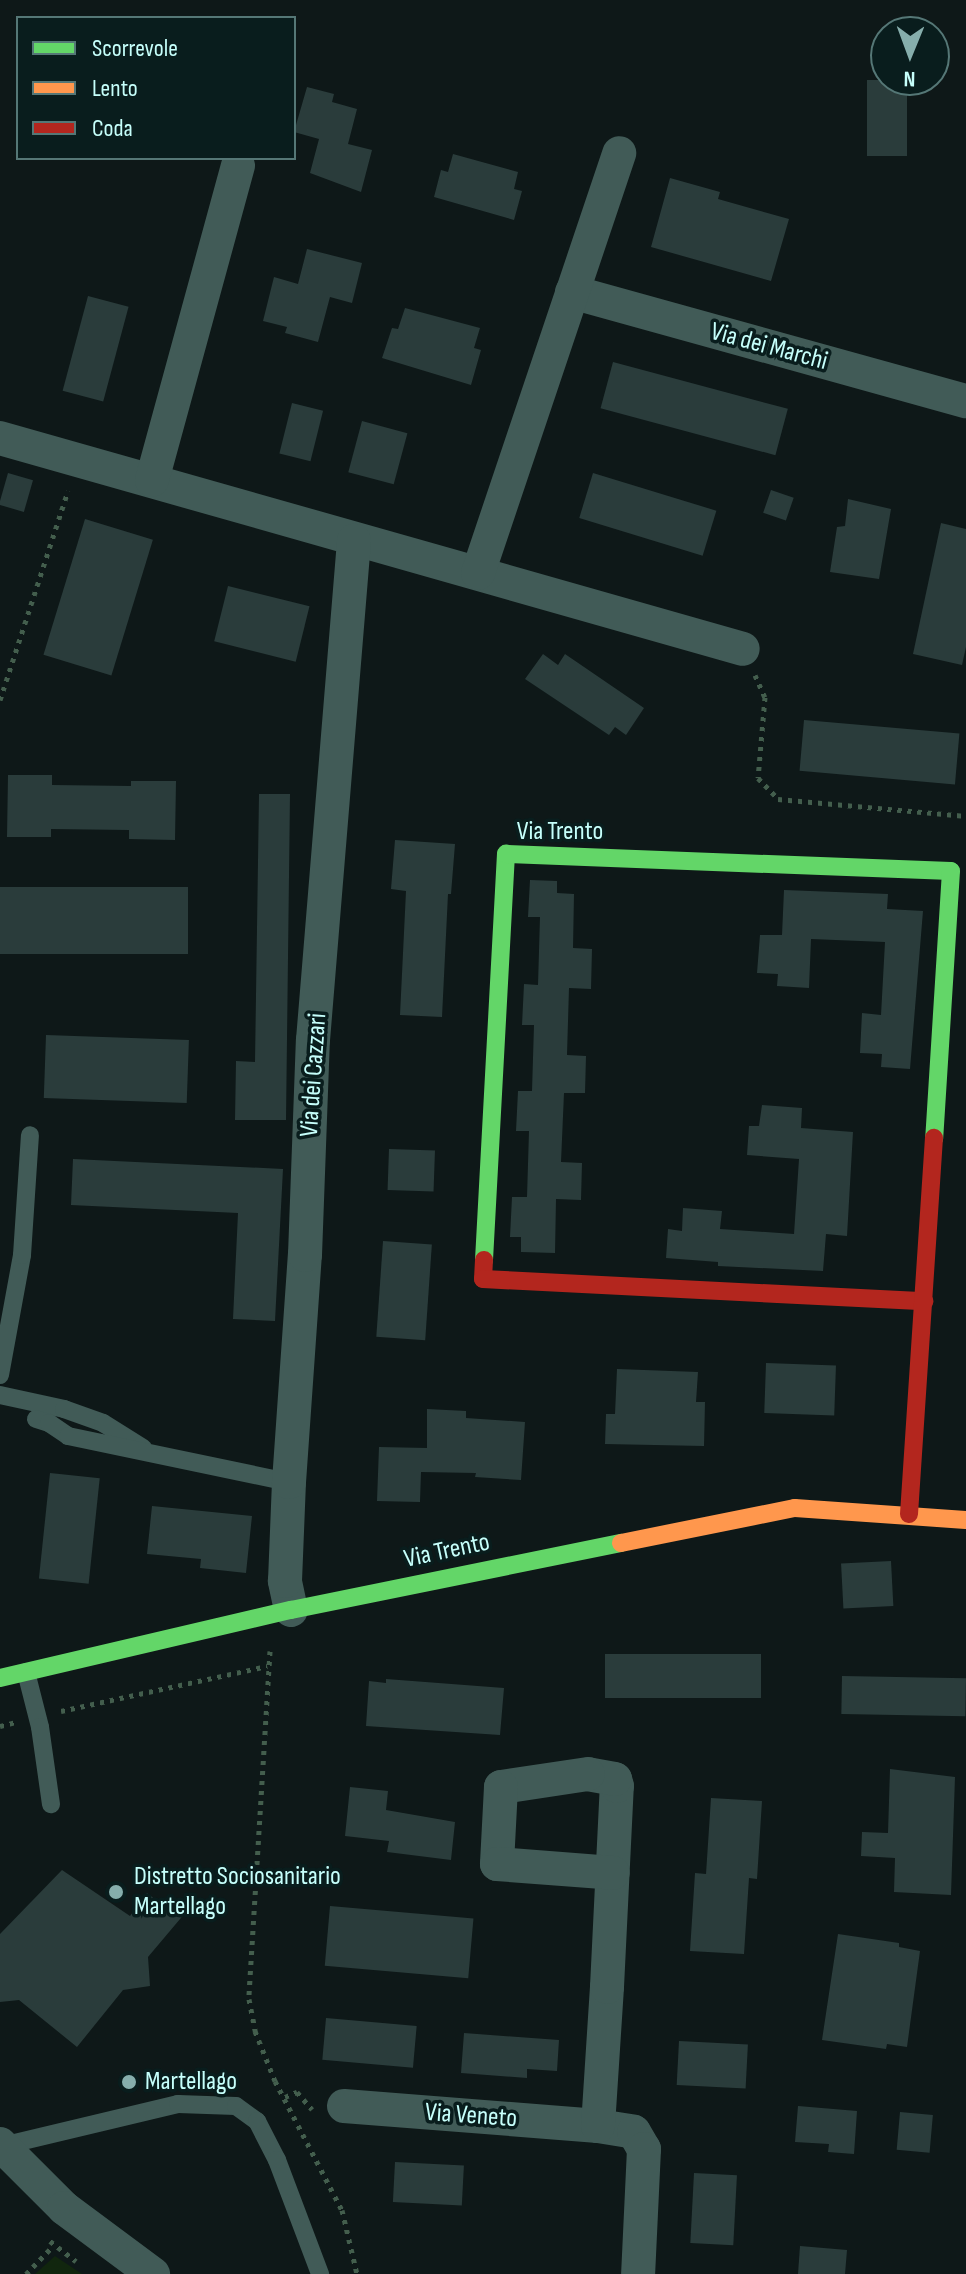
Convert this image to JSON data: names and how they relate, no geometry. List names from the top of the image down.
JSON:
{
  "streets": {
    "street": [
      "Via dei Marchi",
      "Via Trento",
      "Via dei Cazzari",
      "Via Veneto"
    ]
  },
  "crossings": [
    ["Via Trento", "Via dei Cazzari"]
  ],
  "places": ["Distretto Sociosanitario Martellago", "Martellago"],
  "legend": ["Scorrevole", "Lento", "Coda"],
  "north": "bottom"
}
